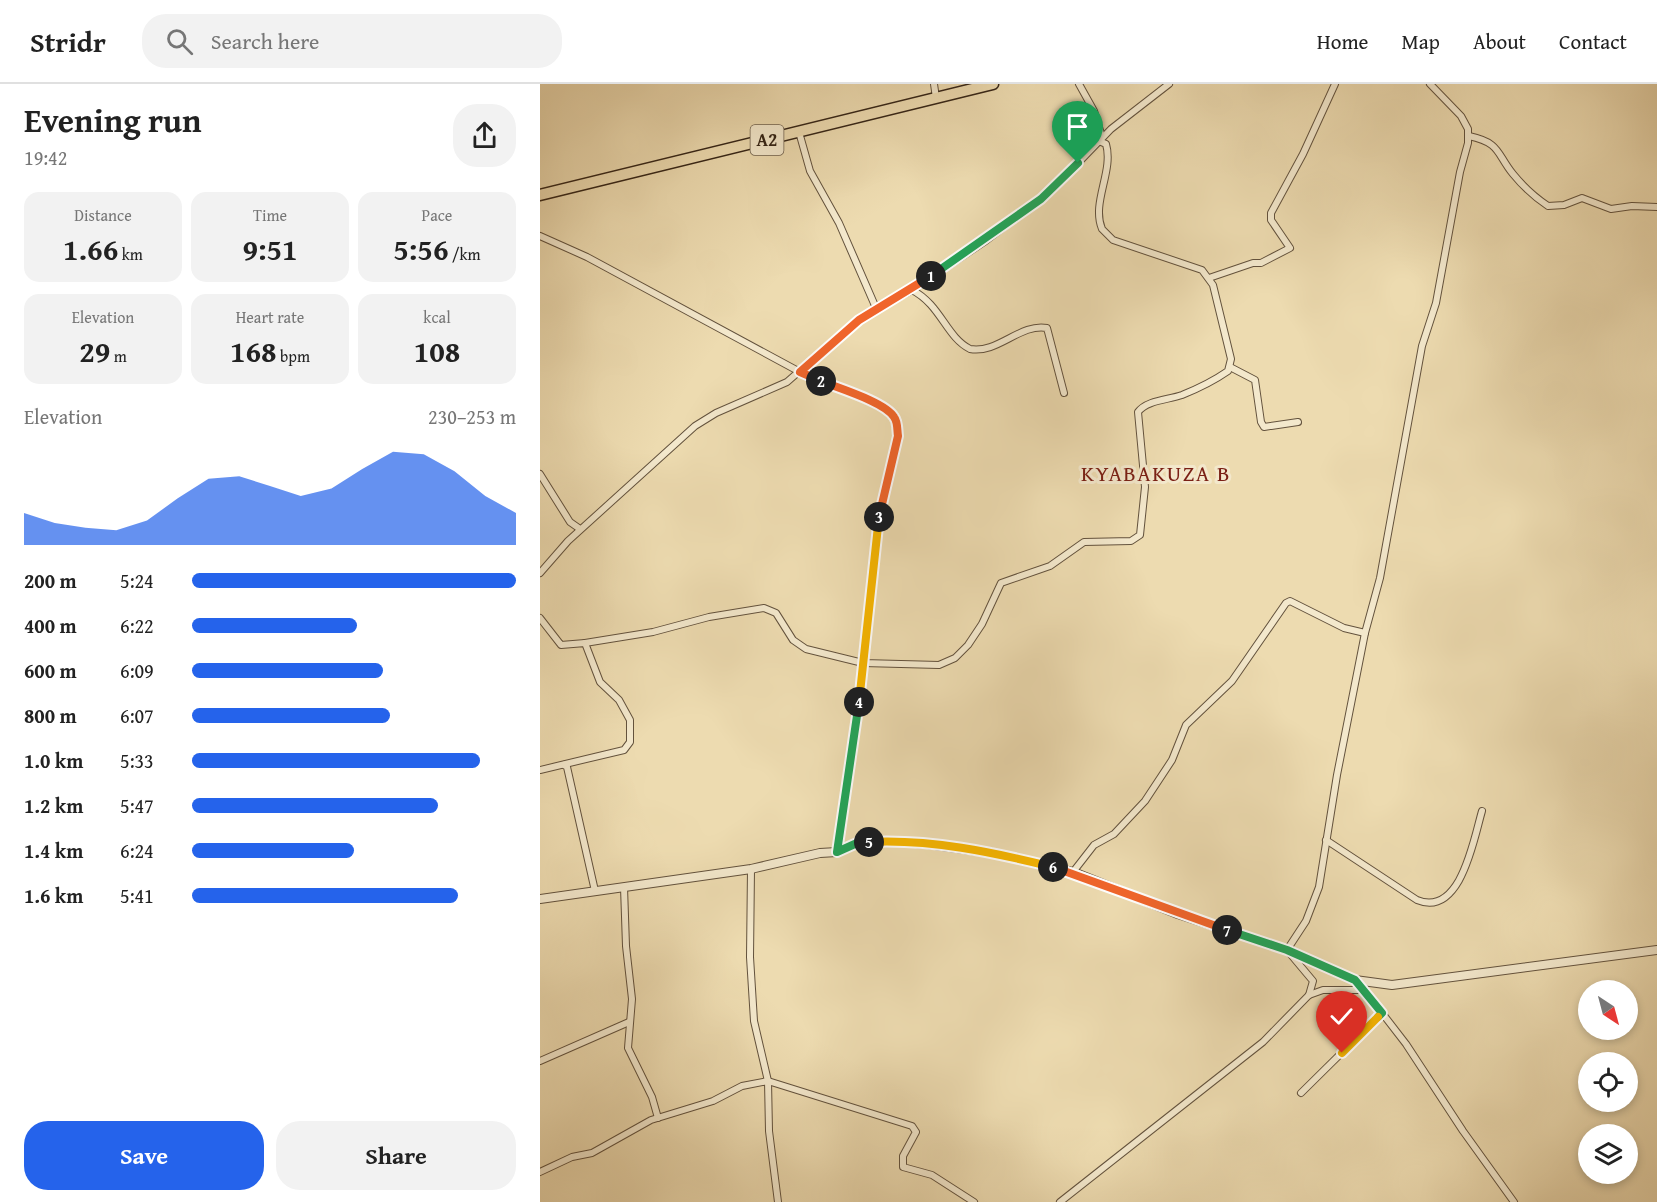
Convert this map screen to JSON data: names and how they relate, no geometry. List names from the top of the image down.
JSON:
{
  "streets": {
    "highway": ["A2"]
  },
  "districts": ["KYABAKUZA B"],
  "north": "bottom right",
  "page": {
    "header": "Stridr",
    "search": "Search here",
    "nav": [
      "Home",
      "Map",
      "About",
      "Contact"
    ],
    "heading": ["Evening run", "19:42"],
    "stats": [
      ["Distance", "1.66 km"],
      ["Time", "9:51"],
      ["Pace", "5:56 /km"],
      ["Elevation", "29 m"],
      ["Heart rate", "168 bpm"],
      ["kcal", "108"]
    ],
    "pins": [
      "1",
      "2",
      "3",
      "4",
      "5",
      "6",
      "7"
    ],
    "chart": ["Elevation", "230–253 m"],
    "list": [
      {
        "name": "200 m",
        "note": "5:24"
      },
      {
        "name": "400 m",
        "note": "6:22"
      },
      {
        "name": "600 m",
        "note": "6:09"
      },
      {
        "name": "800 m",
        "note": "6:07"
      },
      {
        "name": "1.0 km",
        "note": "5:33"
      },
      {
        "name": "1.2 km",
        "note": "5:47"
      },
      {
        "name": "1.4 km",
        "note": "6:24"
      },
      {
        "name": "1.6 km",
        "note": "5:41"
      }
    ],
    "buttons": ["Save", "Share"]
  }
}
